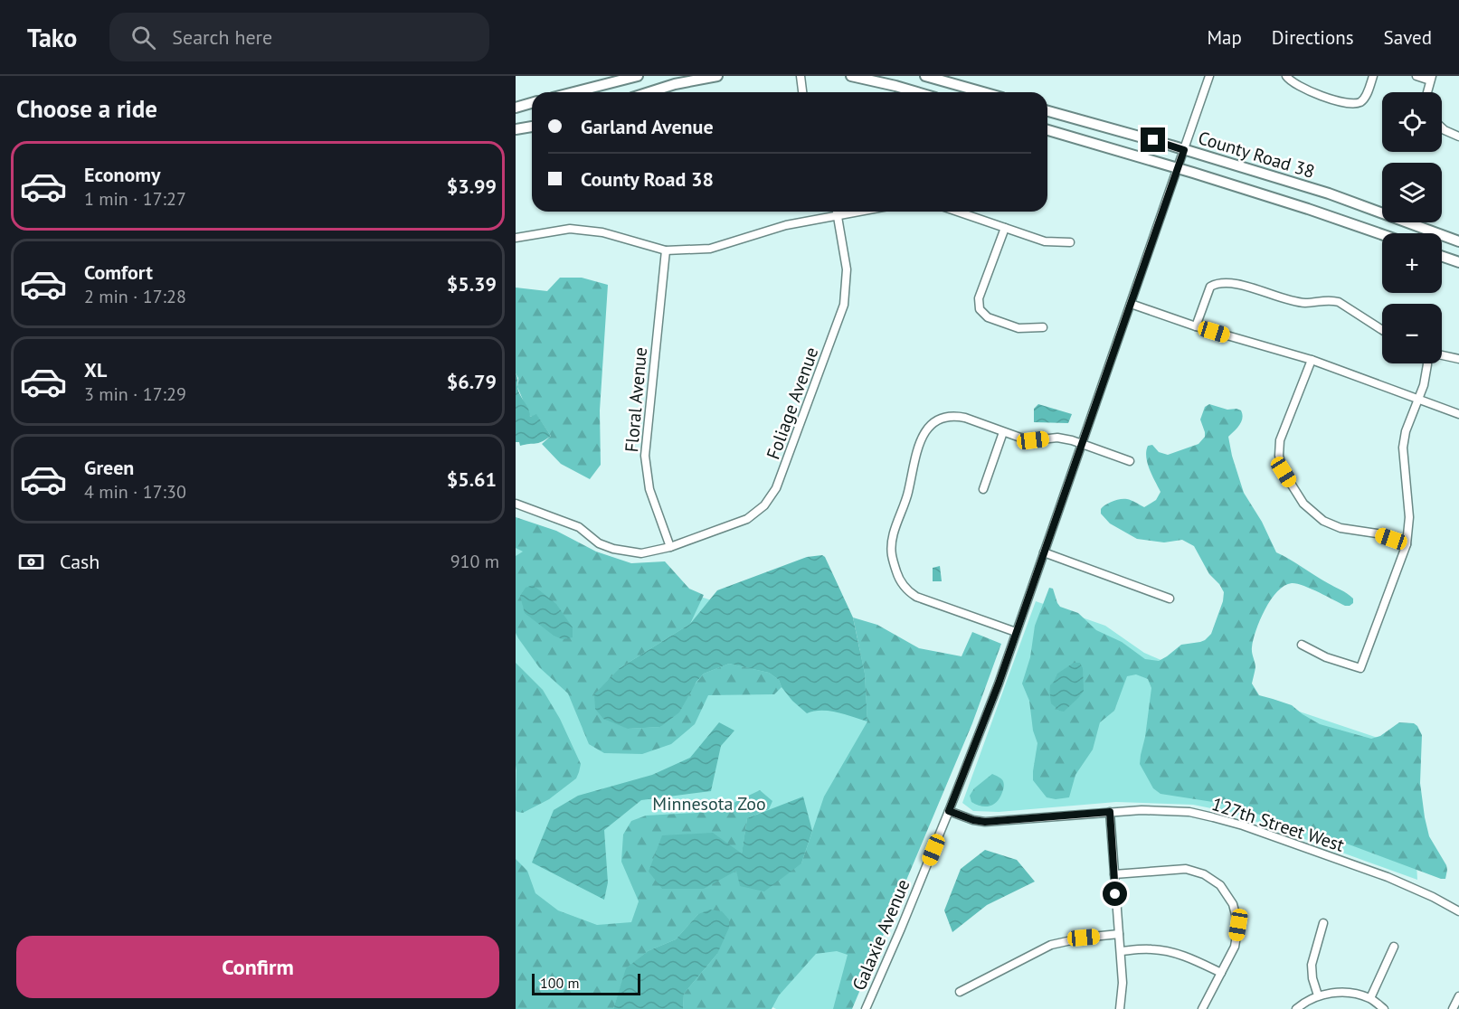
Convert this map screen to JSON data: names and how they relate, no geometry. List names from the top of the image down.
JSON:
{
  "streets": {
    "main road": ["County Road 38"],
    "street": [
      "Floral Avenue",
      "Foliage Avenue",
      "127th Street West",
      "Galaxie Avenue"
    ]
  },
  "crossings": [
    ["County Road 38", "Galaxie Avenue"],
    ["Floral Avenue", "Foliage Avenue"],
    ["127th Street West", "Galaxie Avenue"]
  ],
  "parks": ["Minnesota Zoo"],
  "scale_bar": "100 m",
  "page": {
    "header": "Tako",
    "search": "Search here",
    "nav": ["Map", "Directions", "Saved"],
    "heading": "Choose a ride",
    "map_buttons": ["+", "−"],
    "banner": ["Garland Avenue", "County Road 38"],
    "list": [
      {
        "name": "Economy",
        "note": "1 min · 17:27",
        "value": "$3.99"
      },
      {
        "name": "Comfort",
        "note": "2 min · 17:28",
        "value": "$5.39"
      },
      {
        "name": "XL",
        "note": "3 min · 17:29",
        "value": "$6.79"
      },
      {
        "name": "Green",
        "note": "4 min · 17:30",
        "value": "$5.61"
      }
    ],
    "pay": ["Cash", "910 m"],
    "buttons": "Confirm",
    "scale": "100 m"
  }
}
